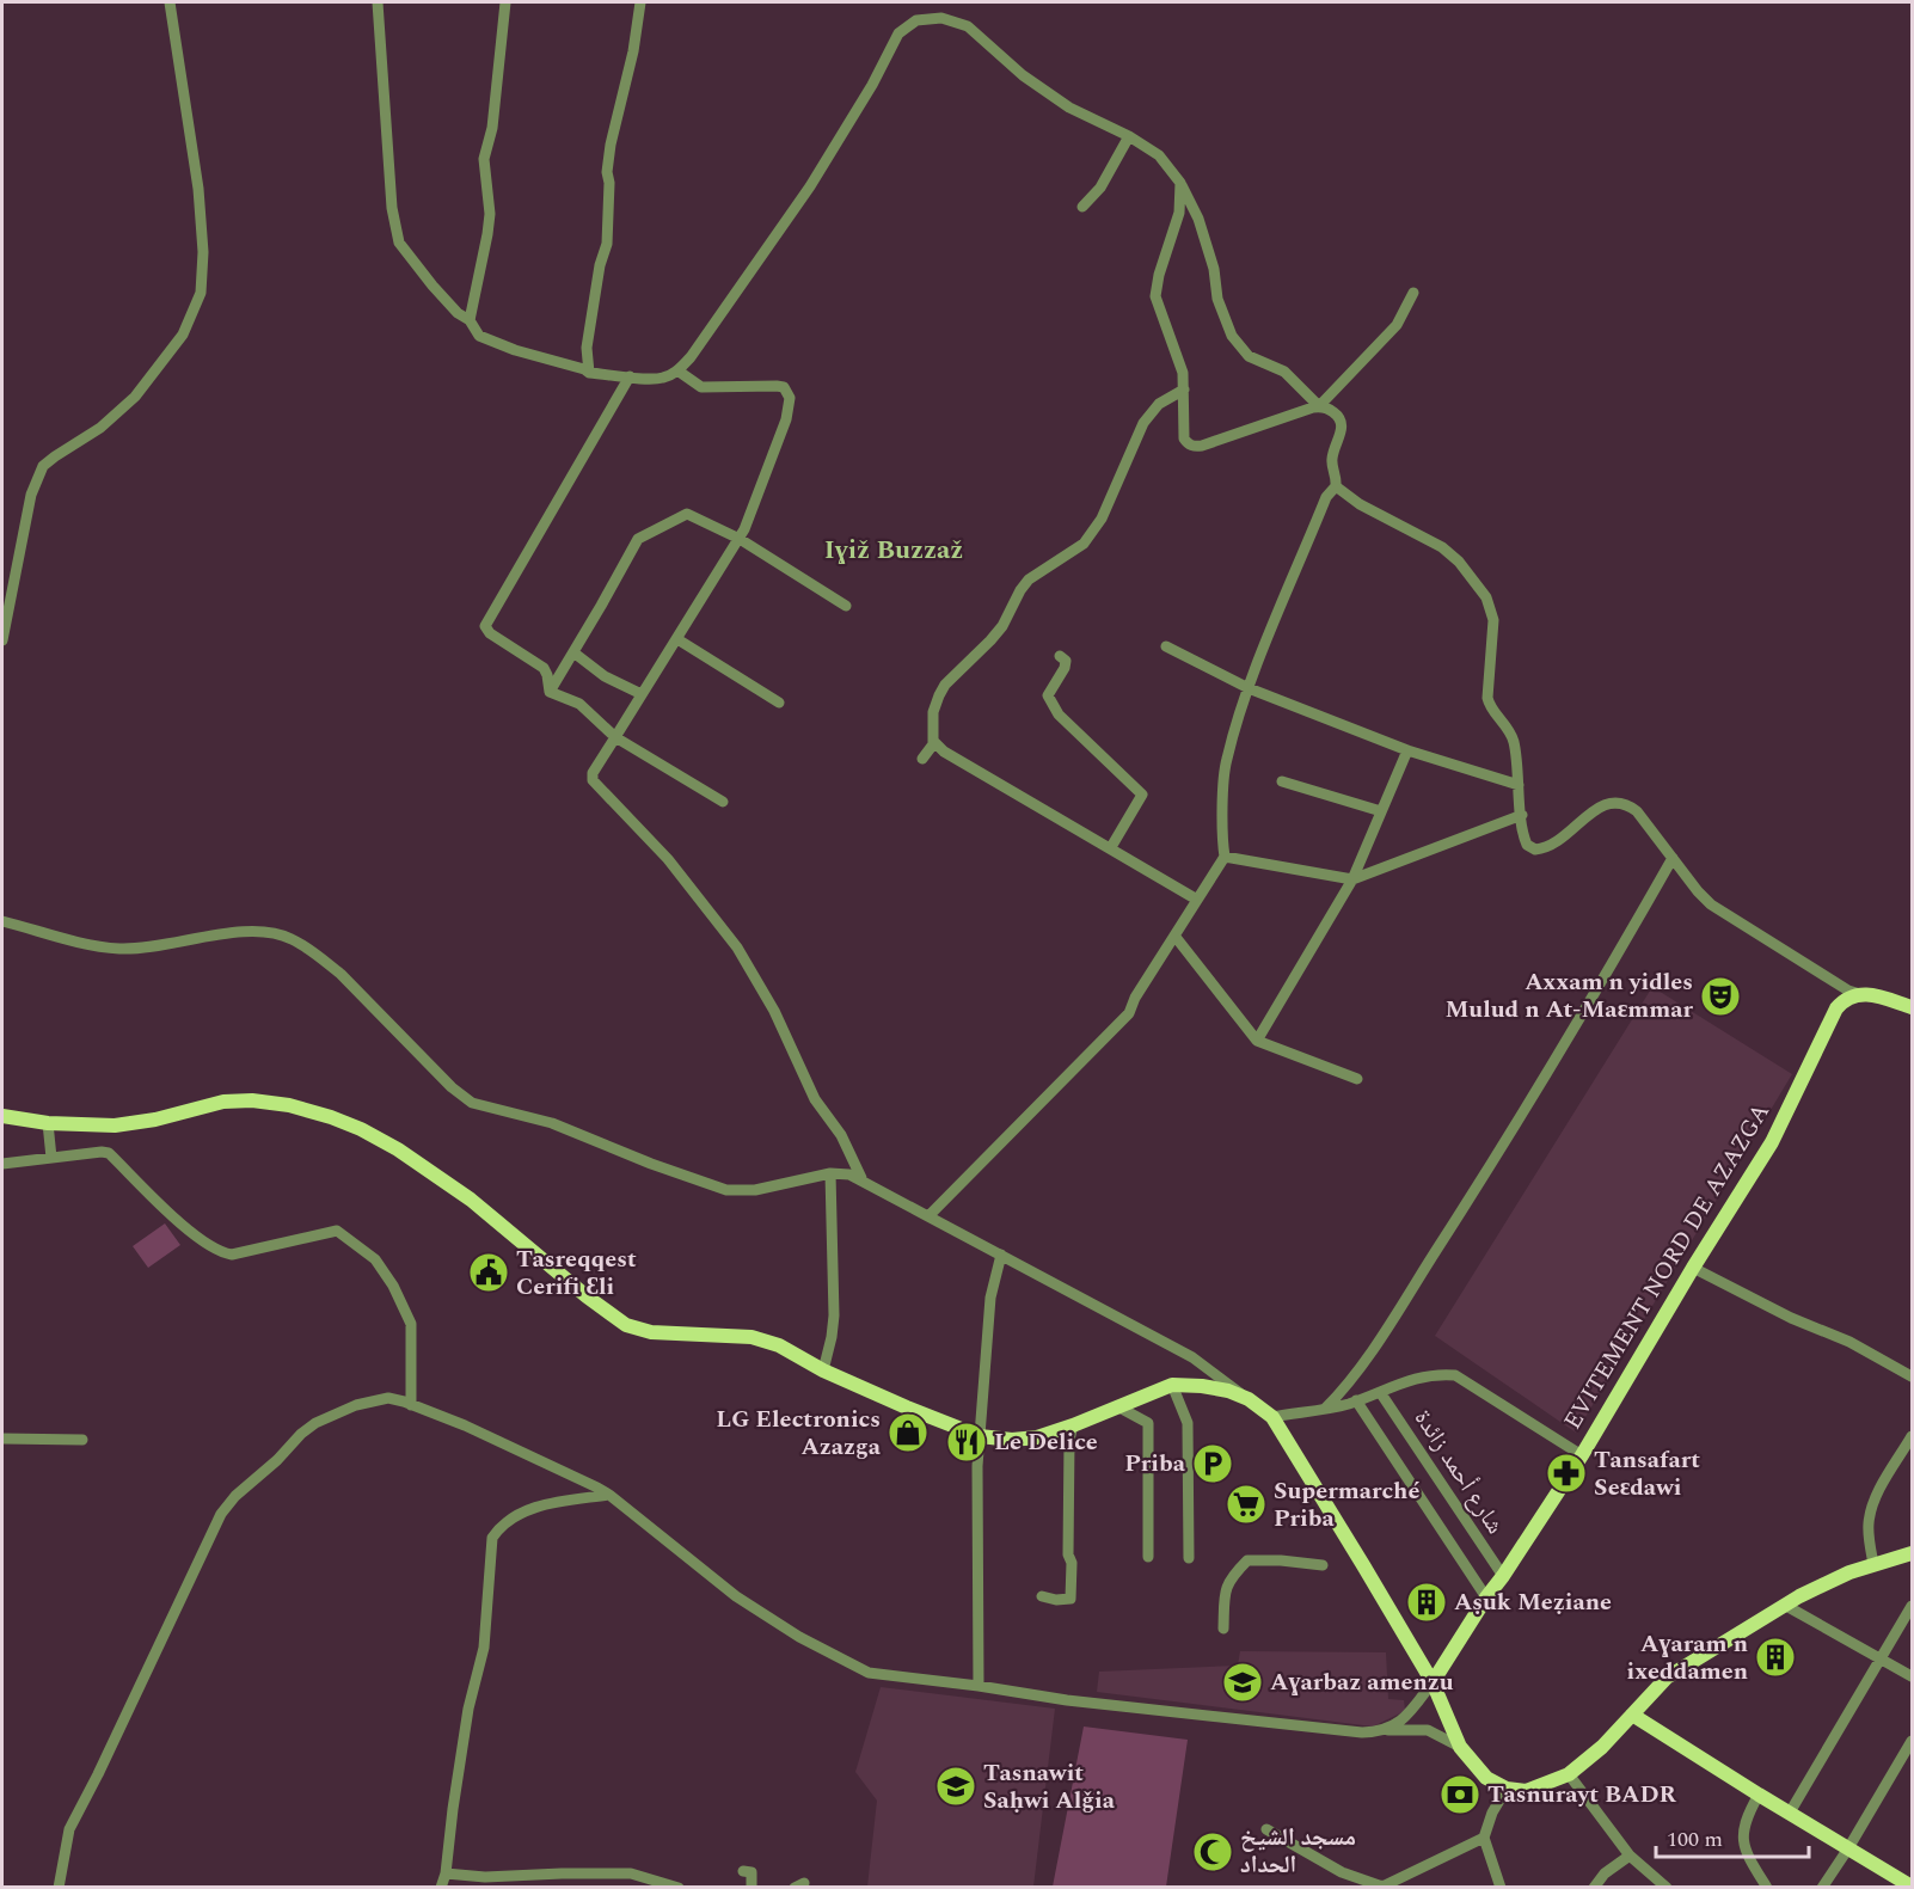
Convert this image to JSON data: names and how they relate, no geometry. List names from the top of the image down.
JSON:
{
  "streets": {
    "main road": ["EVITEMENT NORD DE AZAZGA"],
    "street": ["شارع أحمد زائدة"]
  },
  "crossings": [
    ["EVITEMENT NORD DE AZAZGA", "شارع أحمد زائدة"]
  ],
  "districts": ["Iɣiž Buzzaž"],
  "places": {
    "theatre": ["Axxam n yidles Mulud n At-Maɛmmar"],
    "public building": ["Tasreqqest Cerifi Ɛli"],
    "shop": ["LG Electronics Azazga"],
    "restaurant": ["Le Delice"],
    "parking": ["Priba"],
    "pharmacy": ["Tansafart Seɛdawi"],
    "supermarket": ["Supermarché Priba"],
    "building": ["Aṣuk Meẓiane", "Aɣaram n ixeddamen"],
    "school or university": ["Aɣarbaz amenzu", "Tasnawit Saḥwi Alǧia"],
    "bank": ["Tasnurayt BADR"],
    "mosque": ["مسجد الشيخ الحداد"]
  },
  "scale_bar": "100 m"
}
